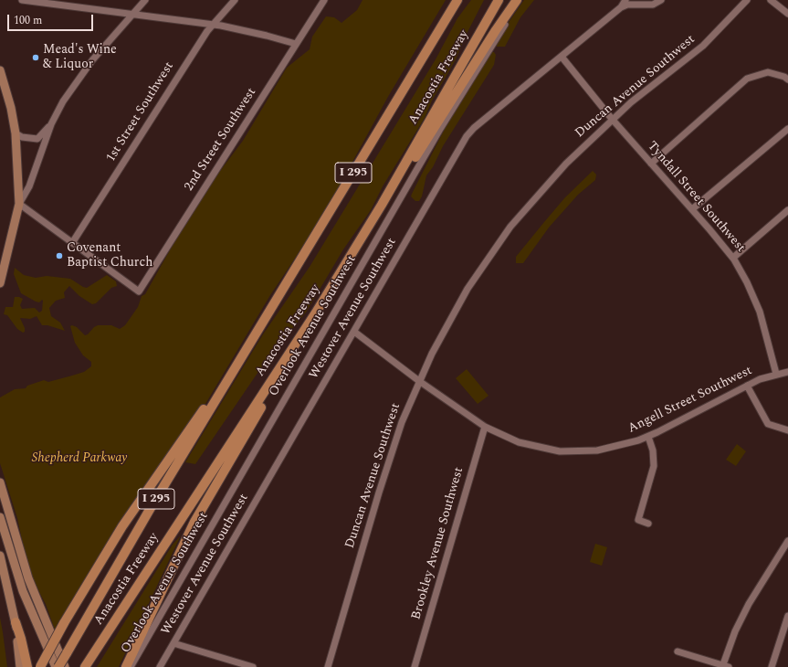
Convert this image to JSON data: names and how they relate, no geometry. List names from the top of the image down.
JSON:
{
  "streets": {
    "highway": ["Anacostia Freeway", "I 295"],
    "street": [
      "Duncan Avenue Southwest",
      "1st Street Southwest",
      "2nd Street Southwest",
      "Tyndall Street Southwest",
      "Westover Avenue Southwest",
      "Overlook Avenue Southwest",
      "Angell Street Southwest",
      "Brookley Avenue Southwest"
    ]
  },
  "crossings": [
    ["Duncan Avenue Southwest", "Tyndall Street Southwest"],
    ["Duncan Avenue Southwest", "Angell Street Southwest"],
    ["1st Street Southwest", "2nd Street Southwest"],
    ["Tyndall Street Southwest", "Westover Avenue Southwest"],
    ["Tyndall Street Southwest", "Angell Street Southwest"],
    ["Westover Avenue Southwest", "Angell Street Southwest"],
    ["Angell Street Southwest", "Brookley Avenue Southwest"]
  ],
  "parks": ["Shepherd Parkway"],
  "places": ["Mead's Wine & Liquor", "Covenant Baptist Church"],
  "scale_bar": "100 m"
}
